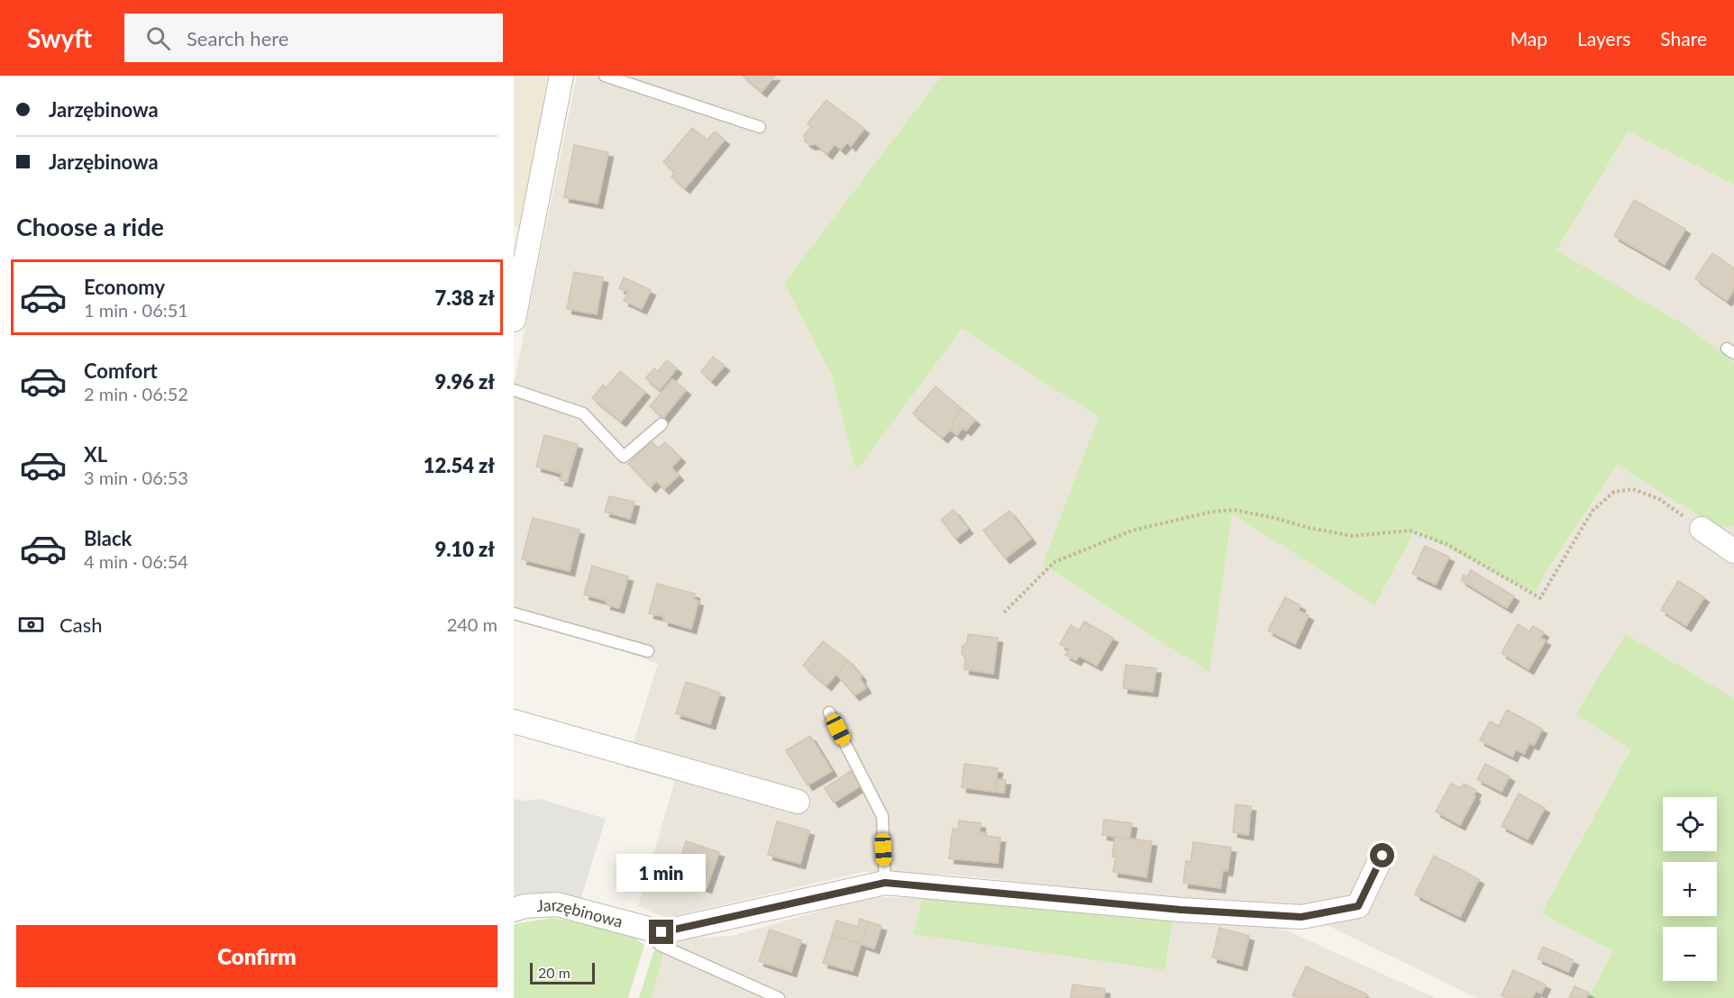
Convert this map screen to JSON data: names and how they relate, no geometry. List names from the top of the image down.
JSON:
{
  "streets": {
    "street": ["Jarzębinowa"]
  },
  "scale_bar": "20 m",
  "page": {
    "header": "Swyft",
    "search": "Search here",
    "nav": ["Map", "Layers", "Share"],
    "banner": ["Jarzębinowa", "Jarzębinowa"],
    "heading": "Choose a ride",
    "list": [
      {
        "name": "Economy",
        "note": "1 min · 06:51",
        "value": "7.38 zł"
      },
      {
        "name": "Comfort",
        "note": "2 min · 06:52",
        "value": "9.96 zł"
      },
      {
        "name": "XL",
        "note": "3 min · 06:53",
        "value": "12.54 zł"
      },
      {
        "name": "Black",
        "note": "4 min · 06:54",
        "value": "9.10 zł"
      }
    ],
    "pay": ["Cash", "240 m"],
    "map_buttons": ["+", "−"],
    "bubble": "1 min",
    "buttons": "Confirm",
    "scale": "20 m"
  }
}
